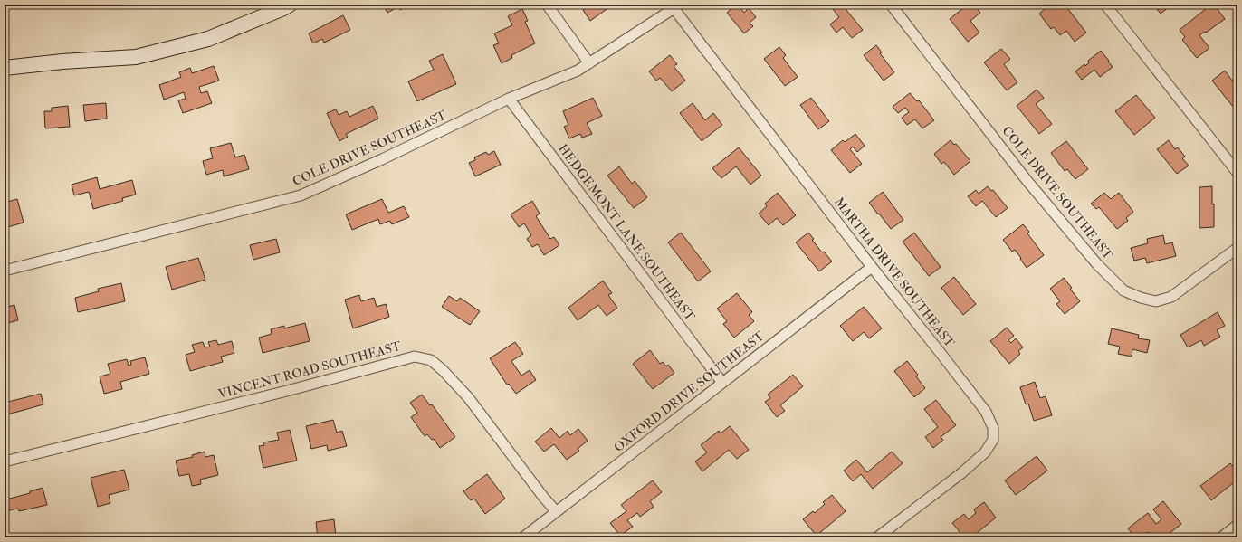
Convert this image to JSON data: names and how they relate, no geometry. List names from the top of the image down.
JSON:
{
  "streets": {
    "street": [
      "COLE DRIVE SOUTHEAST",
      "HEDGEMONT LANE SOUTHEAST",
      "MARTHA DRIVE SOUTHEAST",
      "VINCENT ROAD SOUTHEAST",
      "OXFORD DRIVE SOUTHEAST"
    ]
  },
  "crossings": [
    ["COLE DRIVE SOUTHEAST", "HEDGEMONT LANE SOUTHEAST"],
    ["COLE DRIVE SOUTHEAST", "MARTHA DRIVE SOUTHEAST"],
    ["HEDGEMONT LANE SOUTHEAST", "OXFORD DRIVE SOUTHEAST"],
    ["MARTHA DRIVE SOUTHEAST", "OXFORD DRIVE SOUTHEAST"],
    ["VINCENT ROAD SOUTHEAST", "OXFORD DRIVE SOUTHEAST"]
  ]
}
